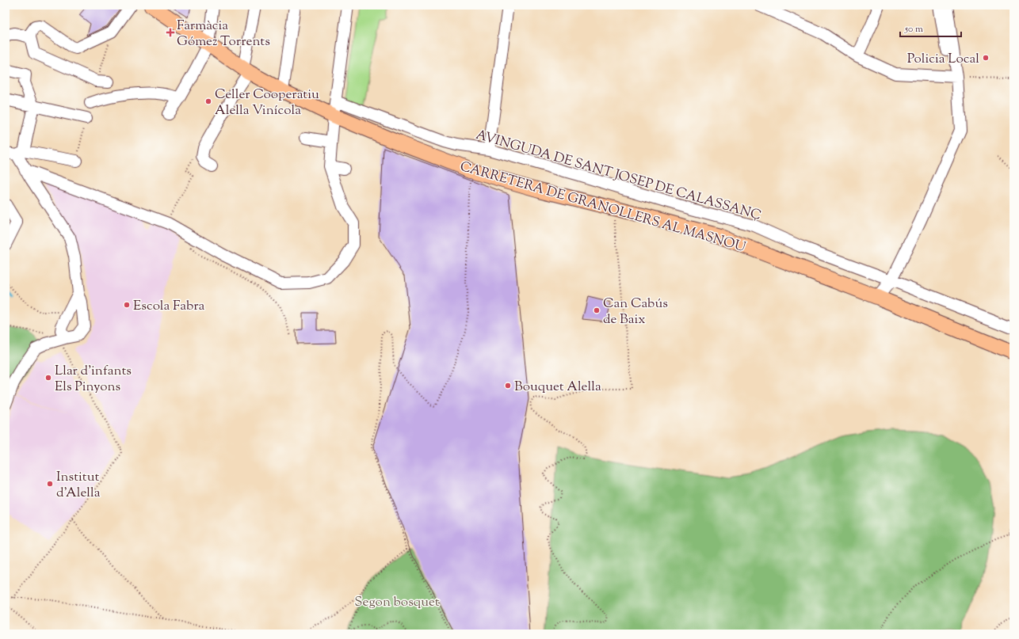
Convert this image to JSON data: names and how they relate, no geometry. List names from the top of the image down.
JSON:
{
  "streets": {
    "main road": ["CARRETERA DE GRANOLLERS AL MASNOU"],
    "street": ["AVINGUDA DE SANT JOSEP DE CALASSANÇ"]
  },
  "parks": ["Segon bosquet"],
  "places": {
    "health": ["Farmàcia Gómez Torrents"],
    "other": [
      "Policia Local",
      "Celler Cooperatiu Alella Vinícola",
      "Escola Fabra",
      "Can Cabús de Baix",
      "Llar d'infants Els Pinyons",
      "Bouquet Alella",
      "Institut d'Alella"
    ]
  },
  "scale_bar": "50 m"
}
